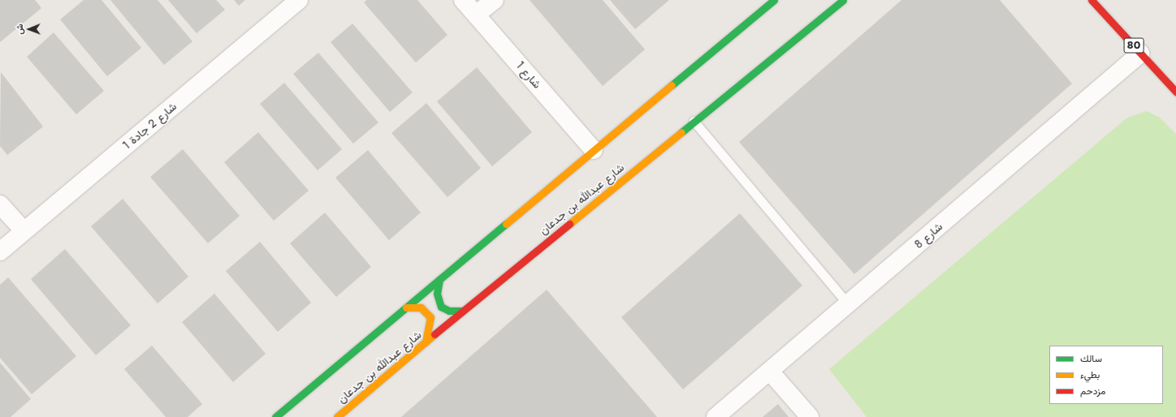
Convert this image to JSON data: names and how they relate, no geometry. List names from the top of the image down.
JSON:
{
  "streets": {
    "main road": ["80", "شارع عبدالله بن جدعان"],
    "street": ["شارع 1", "شارع 2 جادة 1", "شارع 8"]
  },
  "crossings": [
    ["80", "شارع 8"]
  ],
  "legend": ["سالك", "بطيء", "مزدحم"],
  "north": "left"
}
